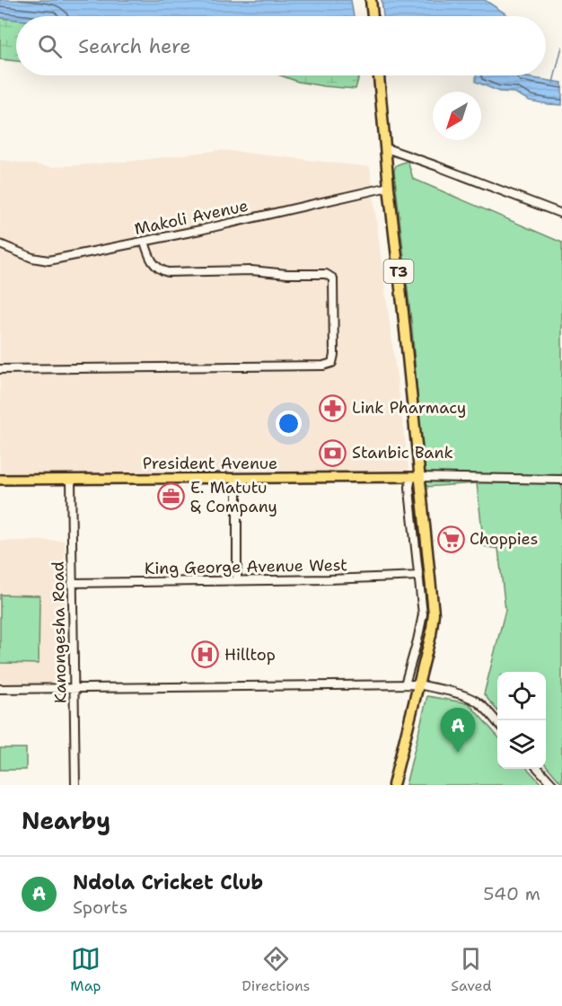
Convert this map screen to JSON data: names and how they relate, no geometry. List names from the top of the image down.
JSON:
{
  "streets": {
    "highway": ["T3"],
    "main road": ["President Avenue"],
    "street": ["Makoli Avenue", "King George Avenue West", "Kanongesha Road"]
  },
  "crossings": [
    ["Makoli Avenue", "T3"],
    ["T3", "President Avenue"],
    ["President Avenue", "Kanongesha Road"],
    ["King George Avenue West", "Kanongesha Road"]
  ],
  "places": {
    "pharmacy": ["Link Pharmacy"],
    "bank": ["Stanbic Bank"],
    "office": ["E. Matutu & Company"],
    "supermarket": ["Choppies"],
    "hospital": ["Hilltop"]
  },
  "north": "bottom left",
  "page": {
    "search": "Search here",
    "pins": "A",
    "heading": "Nearby",
    "list": [
      {
        "mark": "A",
        "name": "Ndola Cricket Club",
        "note": "Sports",
        "value": "540 m"
      }
    ],
    "nav": ["Map", "Directions", "Saved"]
  }
}
